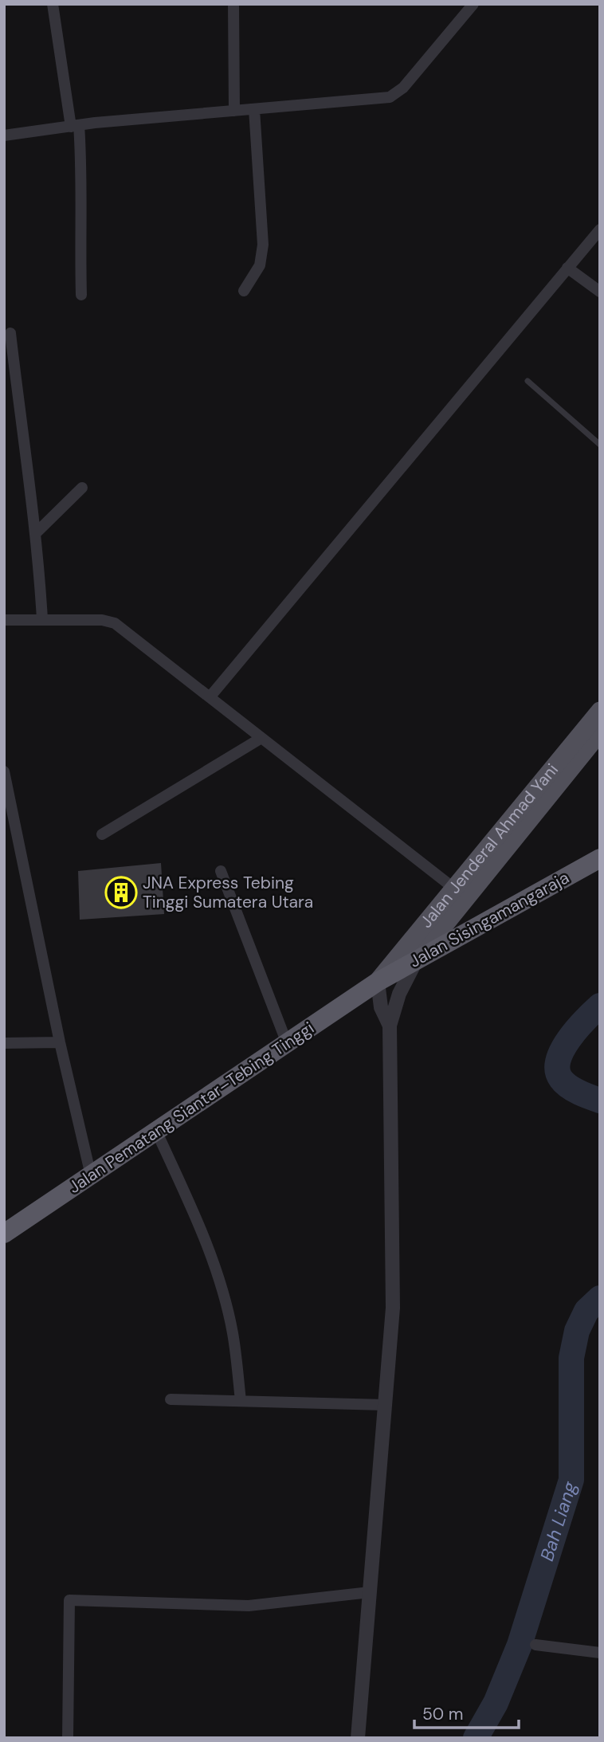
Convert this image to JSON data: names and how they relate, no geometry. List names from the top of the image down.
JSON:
{
  "streets": {
    "highway": ["Jalan Sisingamangaraja", "Jalan Pematang Siantar–Tebing Tinggi"],
    "main road": ["Jalan Jenderal Ahmad Yani"]
  },
  "crossings": [
    ["Jalan Jenderal Ahmad Yani", "Jalan Sisingamangaraja"],
    ["Jalan Jenderal Ahmad Yani", "Jalan Pematang Siantar–Tebing Tinggi"],
    ["Jalan Sisingamangaraja", "Jalan Pematang Siantar–Tebing Tinggi"]
  ],
  "water": ["Bah Liang"],
  "places": {
    "building": ["JNA Express Tebing Tinggi Sumatera Utara"]
  },
  "scale_bar": "50 m"
}
